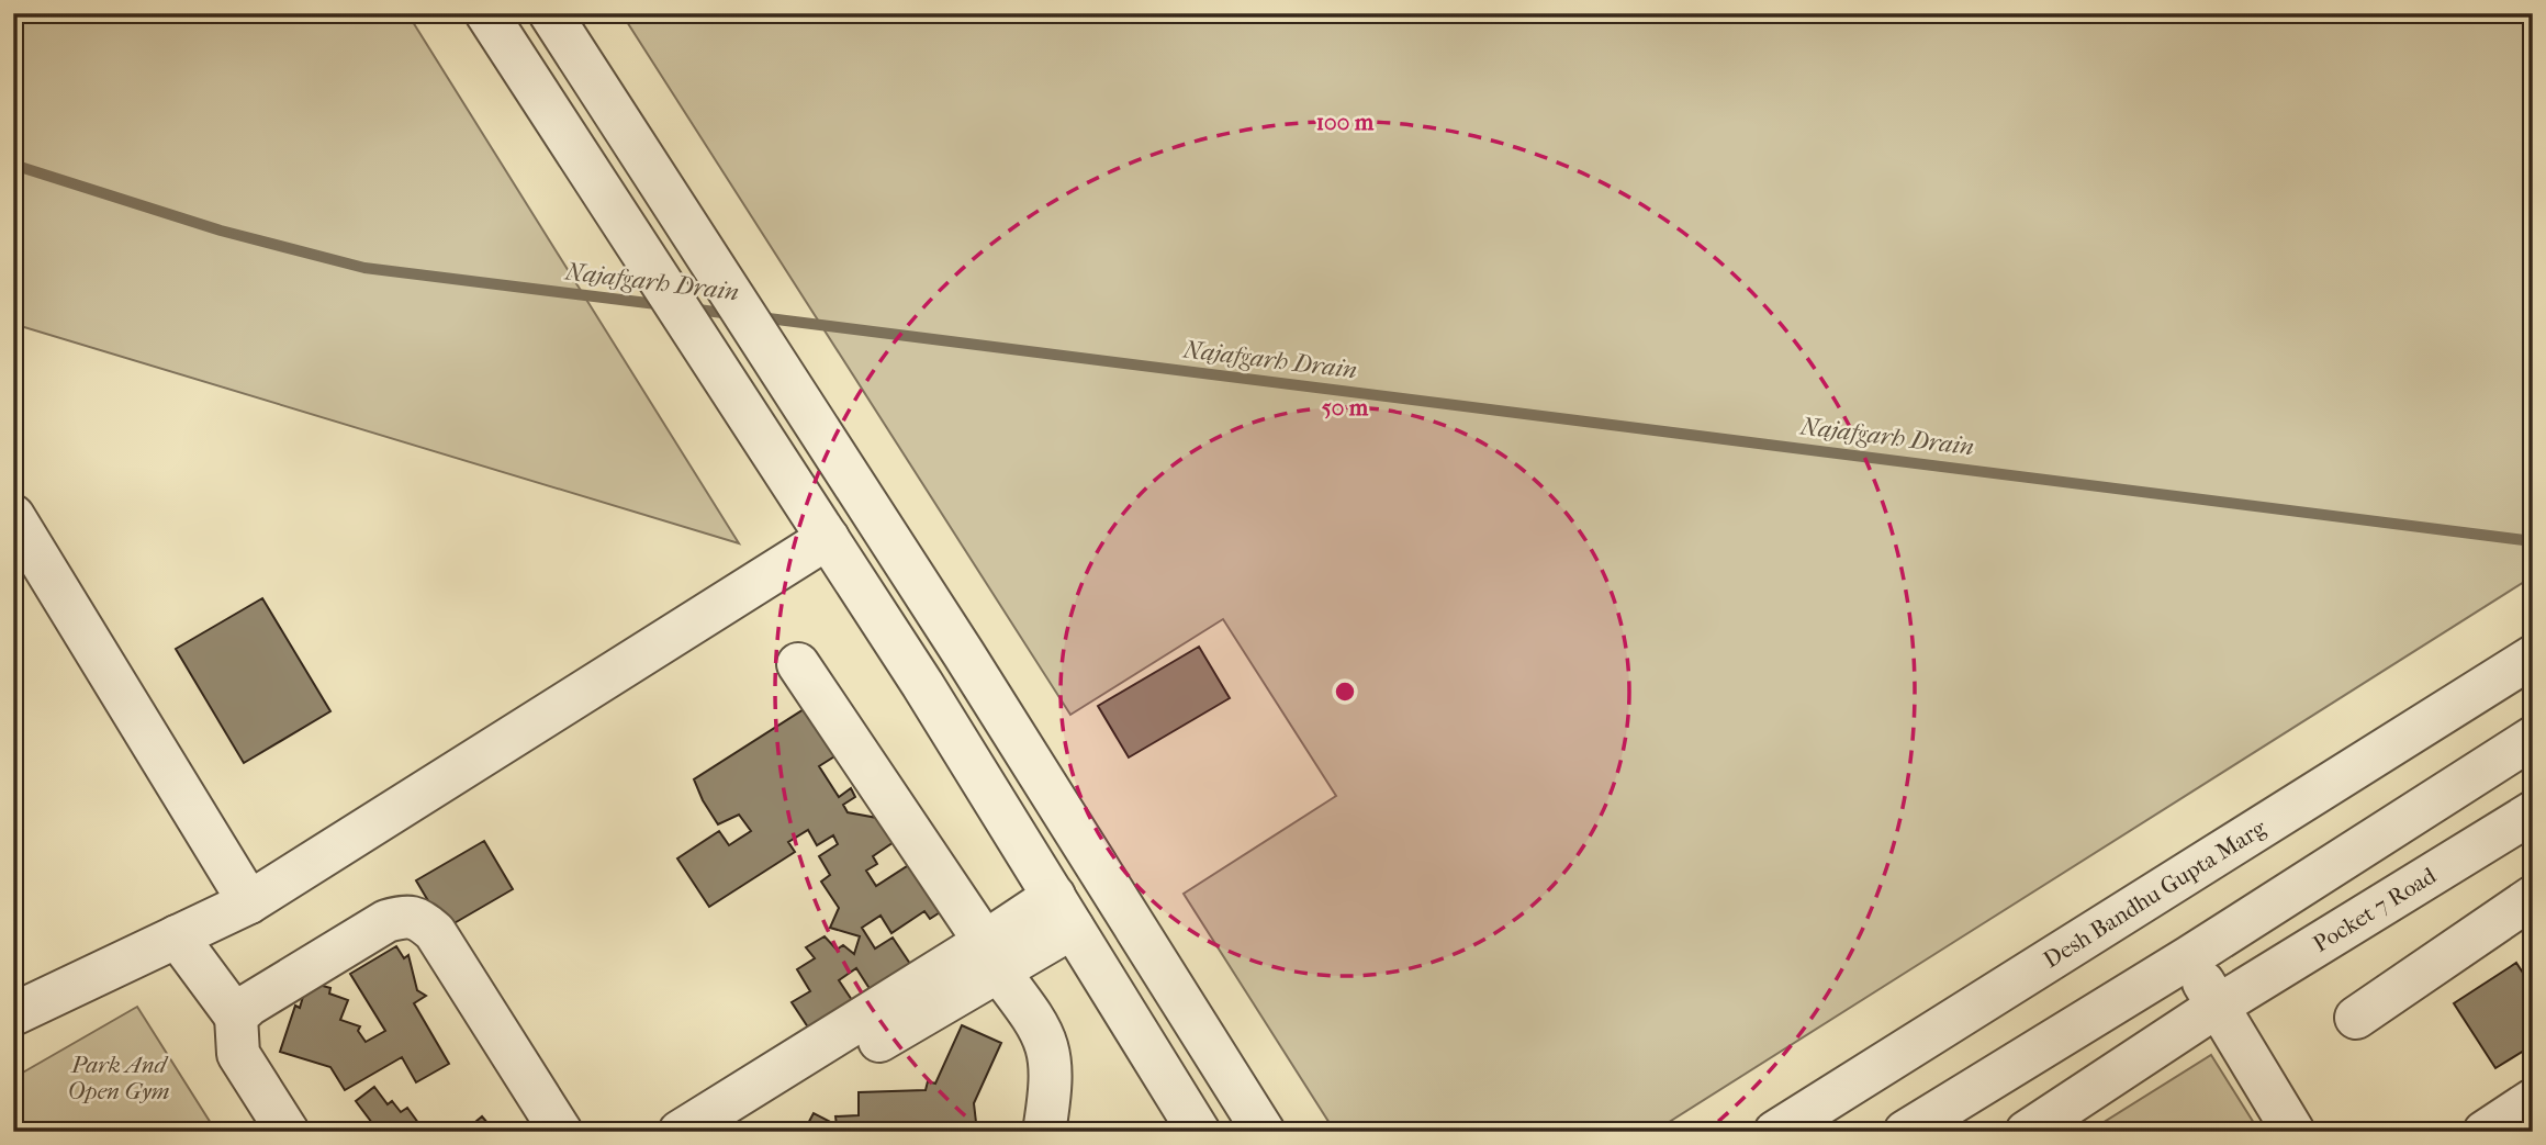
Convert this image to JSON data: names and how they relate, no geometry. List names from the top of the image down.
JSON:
{
  "streets": {
    "street": ["Desh Bandhu Gupta Marg", "Pocket 7 Road"]
  },
  "water": ["Najafgarh Drain"],
  "parks": ["Park And Open Gym"],
  "rings": ["100 m", "50 m"]
}
